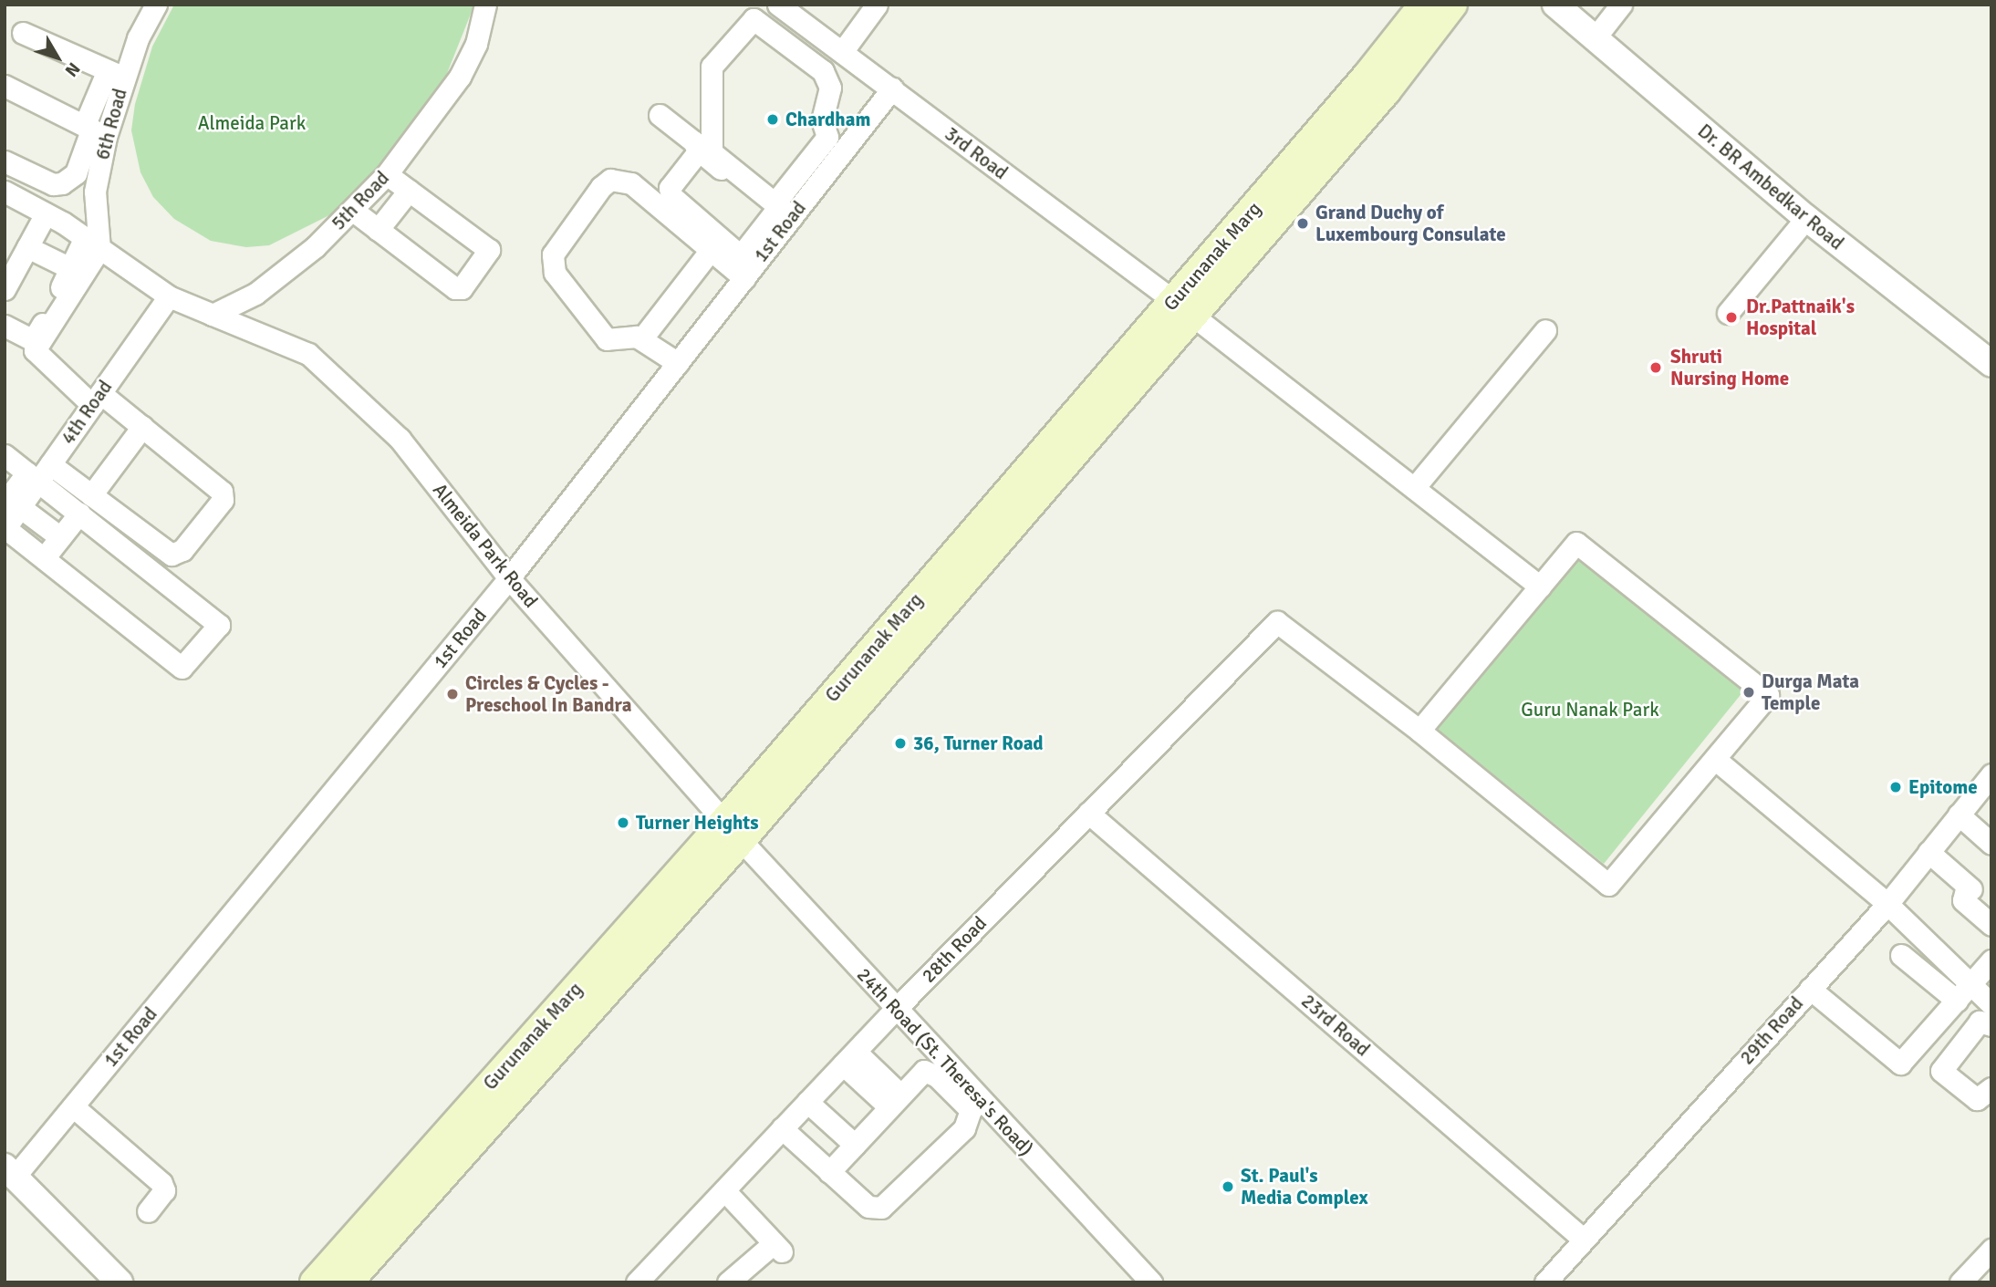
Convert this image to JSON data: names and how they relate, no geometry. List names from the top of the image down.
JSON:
{
  "streets": {
    "main road": ["Gurunanak Marg"],
    "street": [
      "6th Road",
      "3rd Road",
      "Dr. BR Ambedkar Road",
      "5th Road",
      "1st Road",
      "4th Road",
      "Almeida Park Road",
      "28th Road",
      "23rd Road",
      "29th Road",
      "24th Road (St. Theresa's Road)"
    ]
  },
  "crossings": [
    ["3rd Road", "1st Road"],
    ["3rd Road", "Gurunanak Marg"],
    ["5th Road", "Almeida Park Road"],
    ["1st Road", "Almeida Park Road"],
    ["Gurunanak Marg", "Almeida Park Road"],
    ["Gurunanak Marg", "24th Road (St. Theresa's Road)"],
    ["Almeida Park Road", "24th Road (St. Theresa's Road)"],
    ["28th Road", "23rd Road"],
    ["28th Road", "24th Road (St. Theresa's Road)"],
    ["23rd Road", "29th Road"]
  ],
  "parks": ["Almeida Park", "Guru Nanak Park"],
  "places": [
    "Chardham",
    "Grand Duchy of Luxembourg Consulate",
    "Dr.Pattnaik's Hospital",
    "Shruti Nursing Home",
    "Durga Mata Temple",
    "Circles & Cycles - Preschool In Bandra",
    "36, Turner Road",
    "Epitome",
    "Turner Heights",
    "St. Paul's Media Complex"
  ],
  "north": "bottom right"
}
